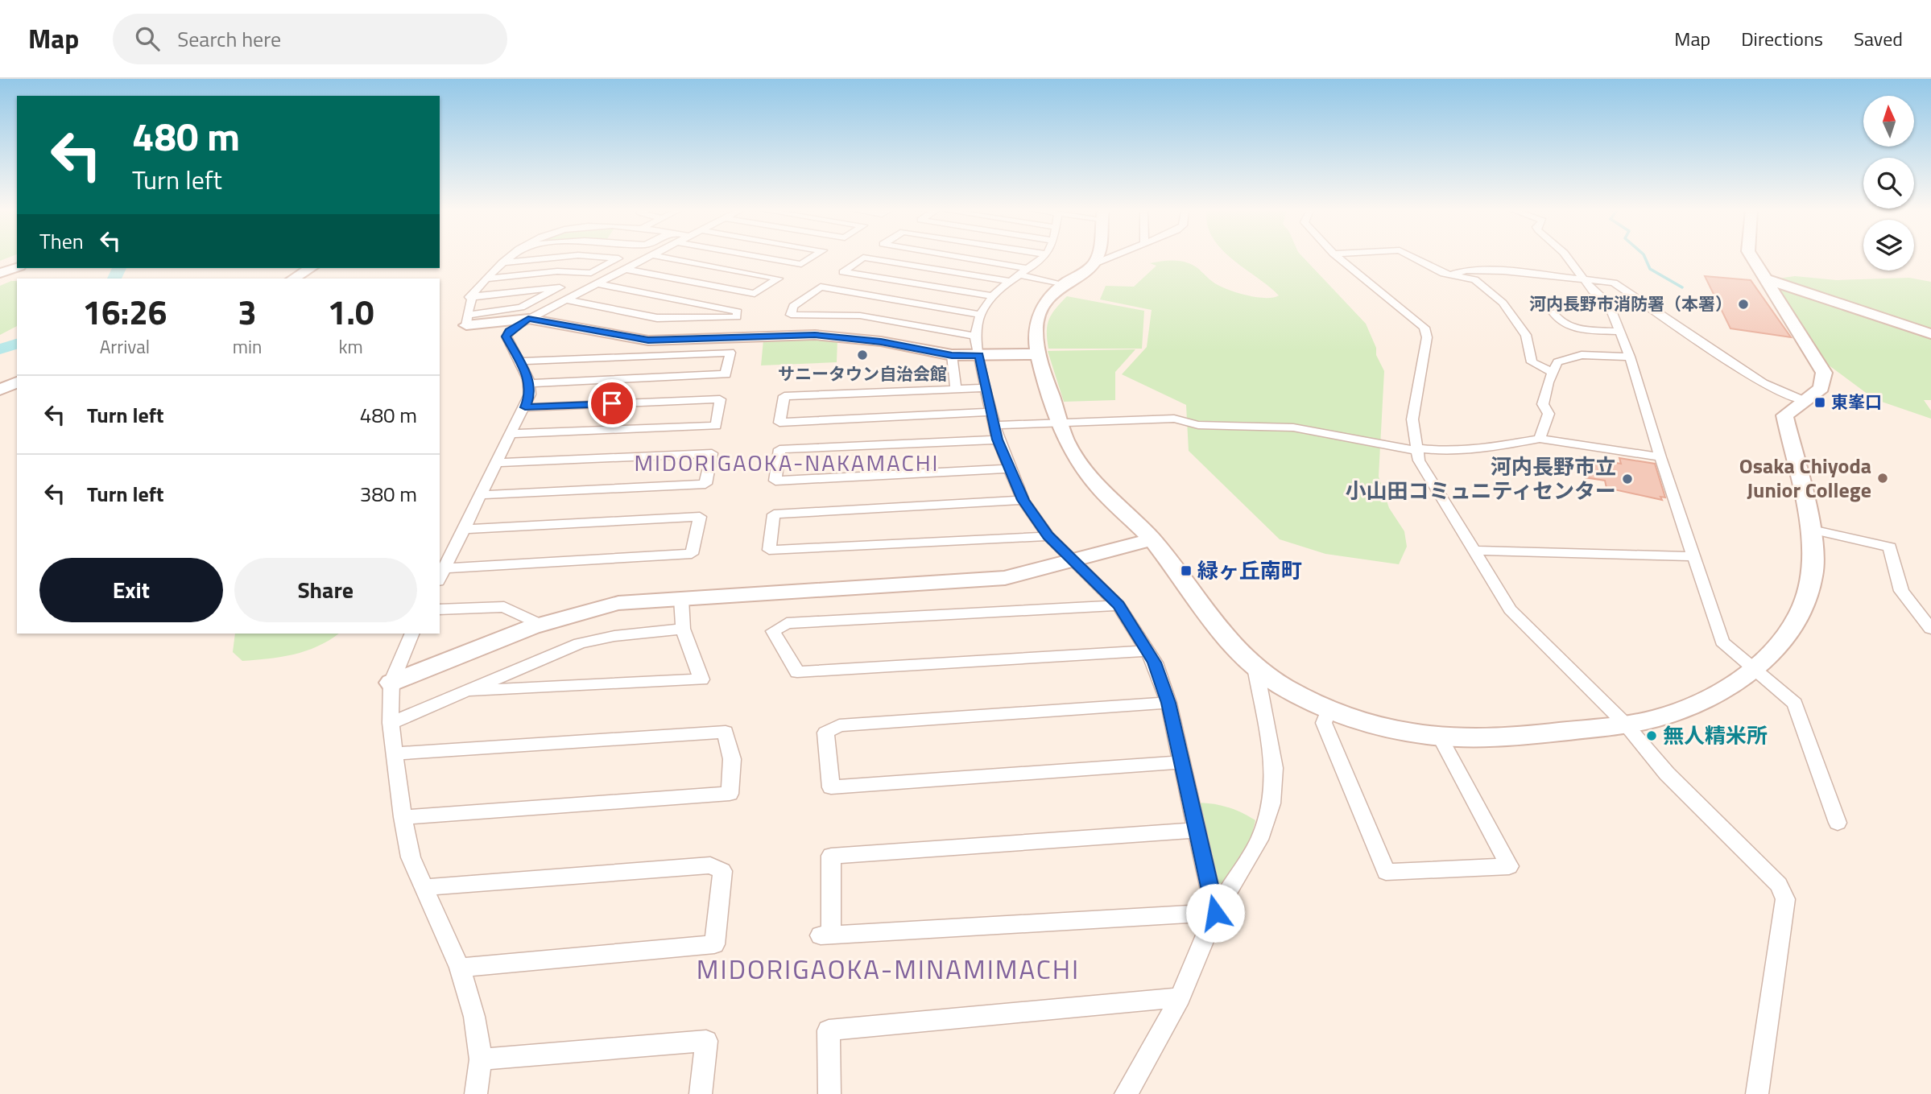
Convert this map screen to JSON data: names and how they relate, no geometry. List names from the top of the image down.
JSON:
{
  "districts": ["MIDORIGAOKA-NAKAMACHI", "MIDORIGAOKA-MINAMIMACHI"],
  "places": {
    "other": [
      "河内長野市消防署（本署）",
      "サニータウン自治会館",
      "Osaka Chiyoda Junior College",
      "河内長野市立 小山田コミュニティセンター",
      "無人精米所"
    ],
    "transit": ["東峯口", "緑ヶ丘南町"]
  },
  "north": "top",
  "page": {
    "header": "Map",
    "search": "Search here",
    "nav": ["Map", "Directions", "Saved"],
    "turn": ["480 m", "Turn left"],
    "then": "Then",
    "eta": [
      "16:26",
      "Arrival",
      "3",
      "min",
      "1.0",
      "km"
    ],
    "list": [
      {
        "name": "Turn left",
        "value": "480 m"
      },
      {
        "name": "Turn left",
        "value": "380 m"
      }
    ],
    "buttons": ["Exit", "Share"]
  }
}
